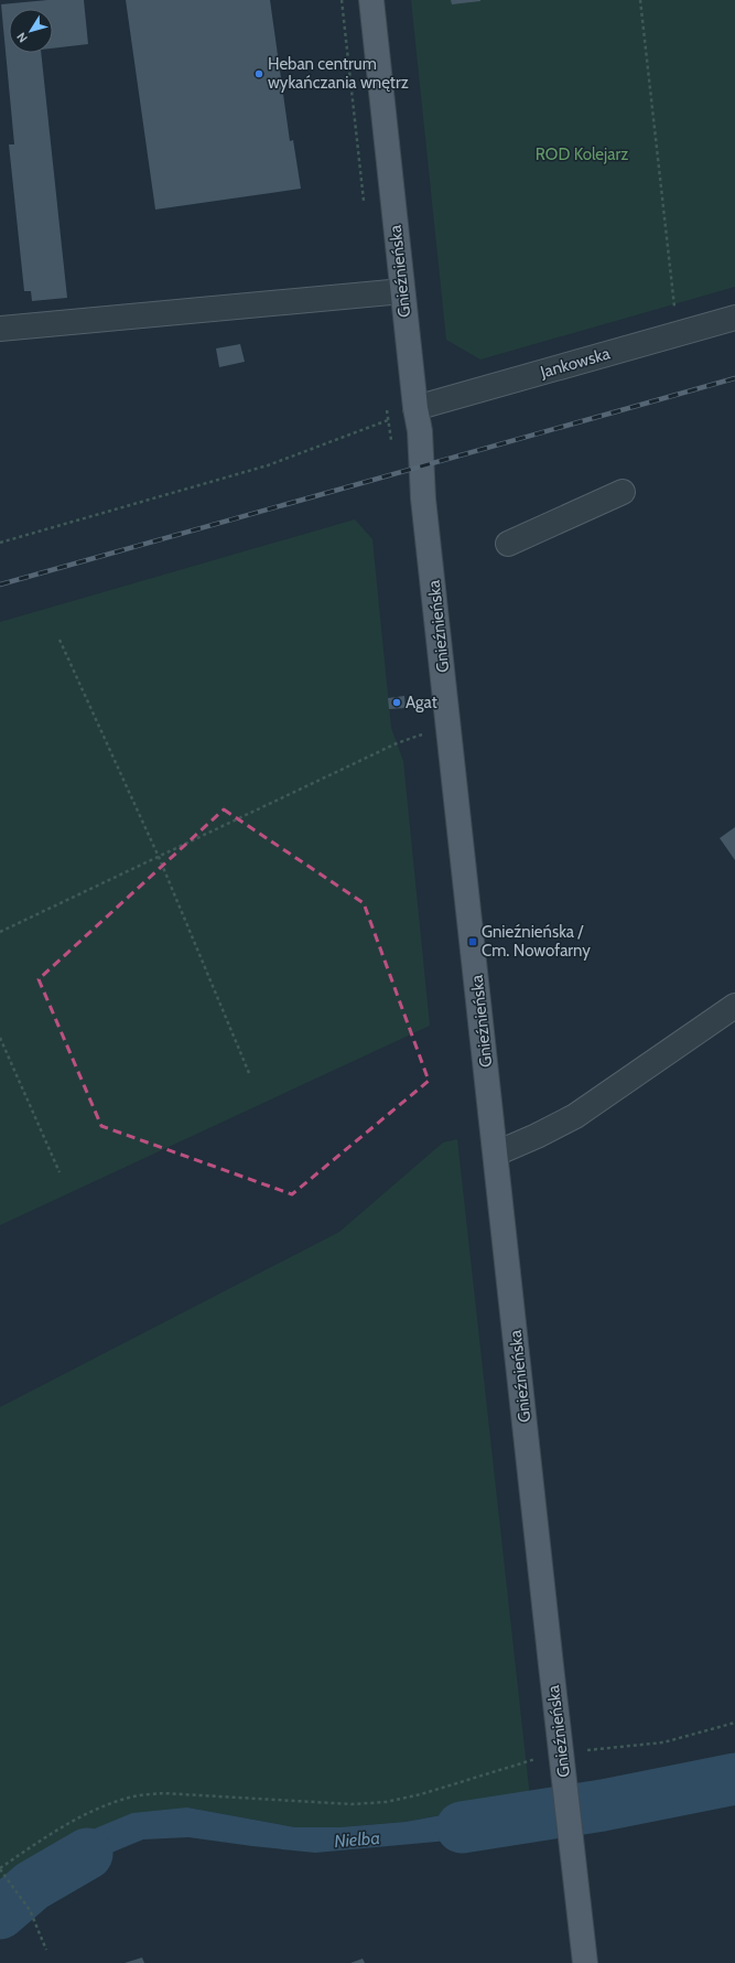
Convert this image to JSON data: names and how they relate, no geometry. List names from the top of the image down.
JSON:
{
  "streets": {
    "main road": ["Gnieźnieńska"],
    "street": ["Jankowska"]
  },
  "crossings": [
    ["Gnieźnieńska", "Jankowska"]
  ],
  "water": ["Nielba"],
  "parks": ["ROD Kolejarz"],
  "places": {
    "other": ["Heban centrum wykańczania wnętrz", "Agat"],
    "transit": ["Gnieźnieńska / Cm. Nowofarny"]
  },
  "north": "bottom left"
}
